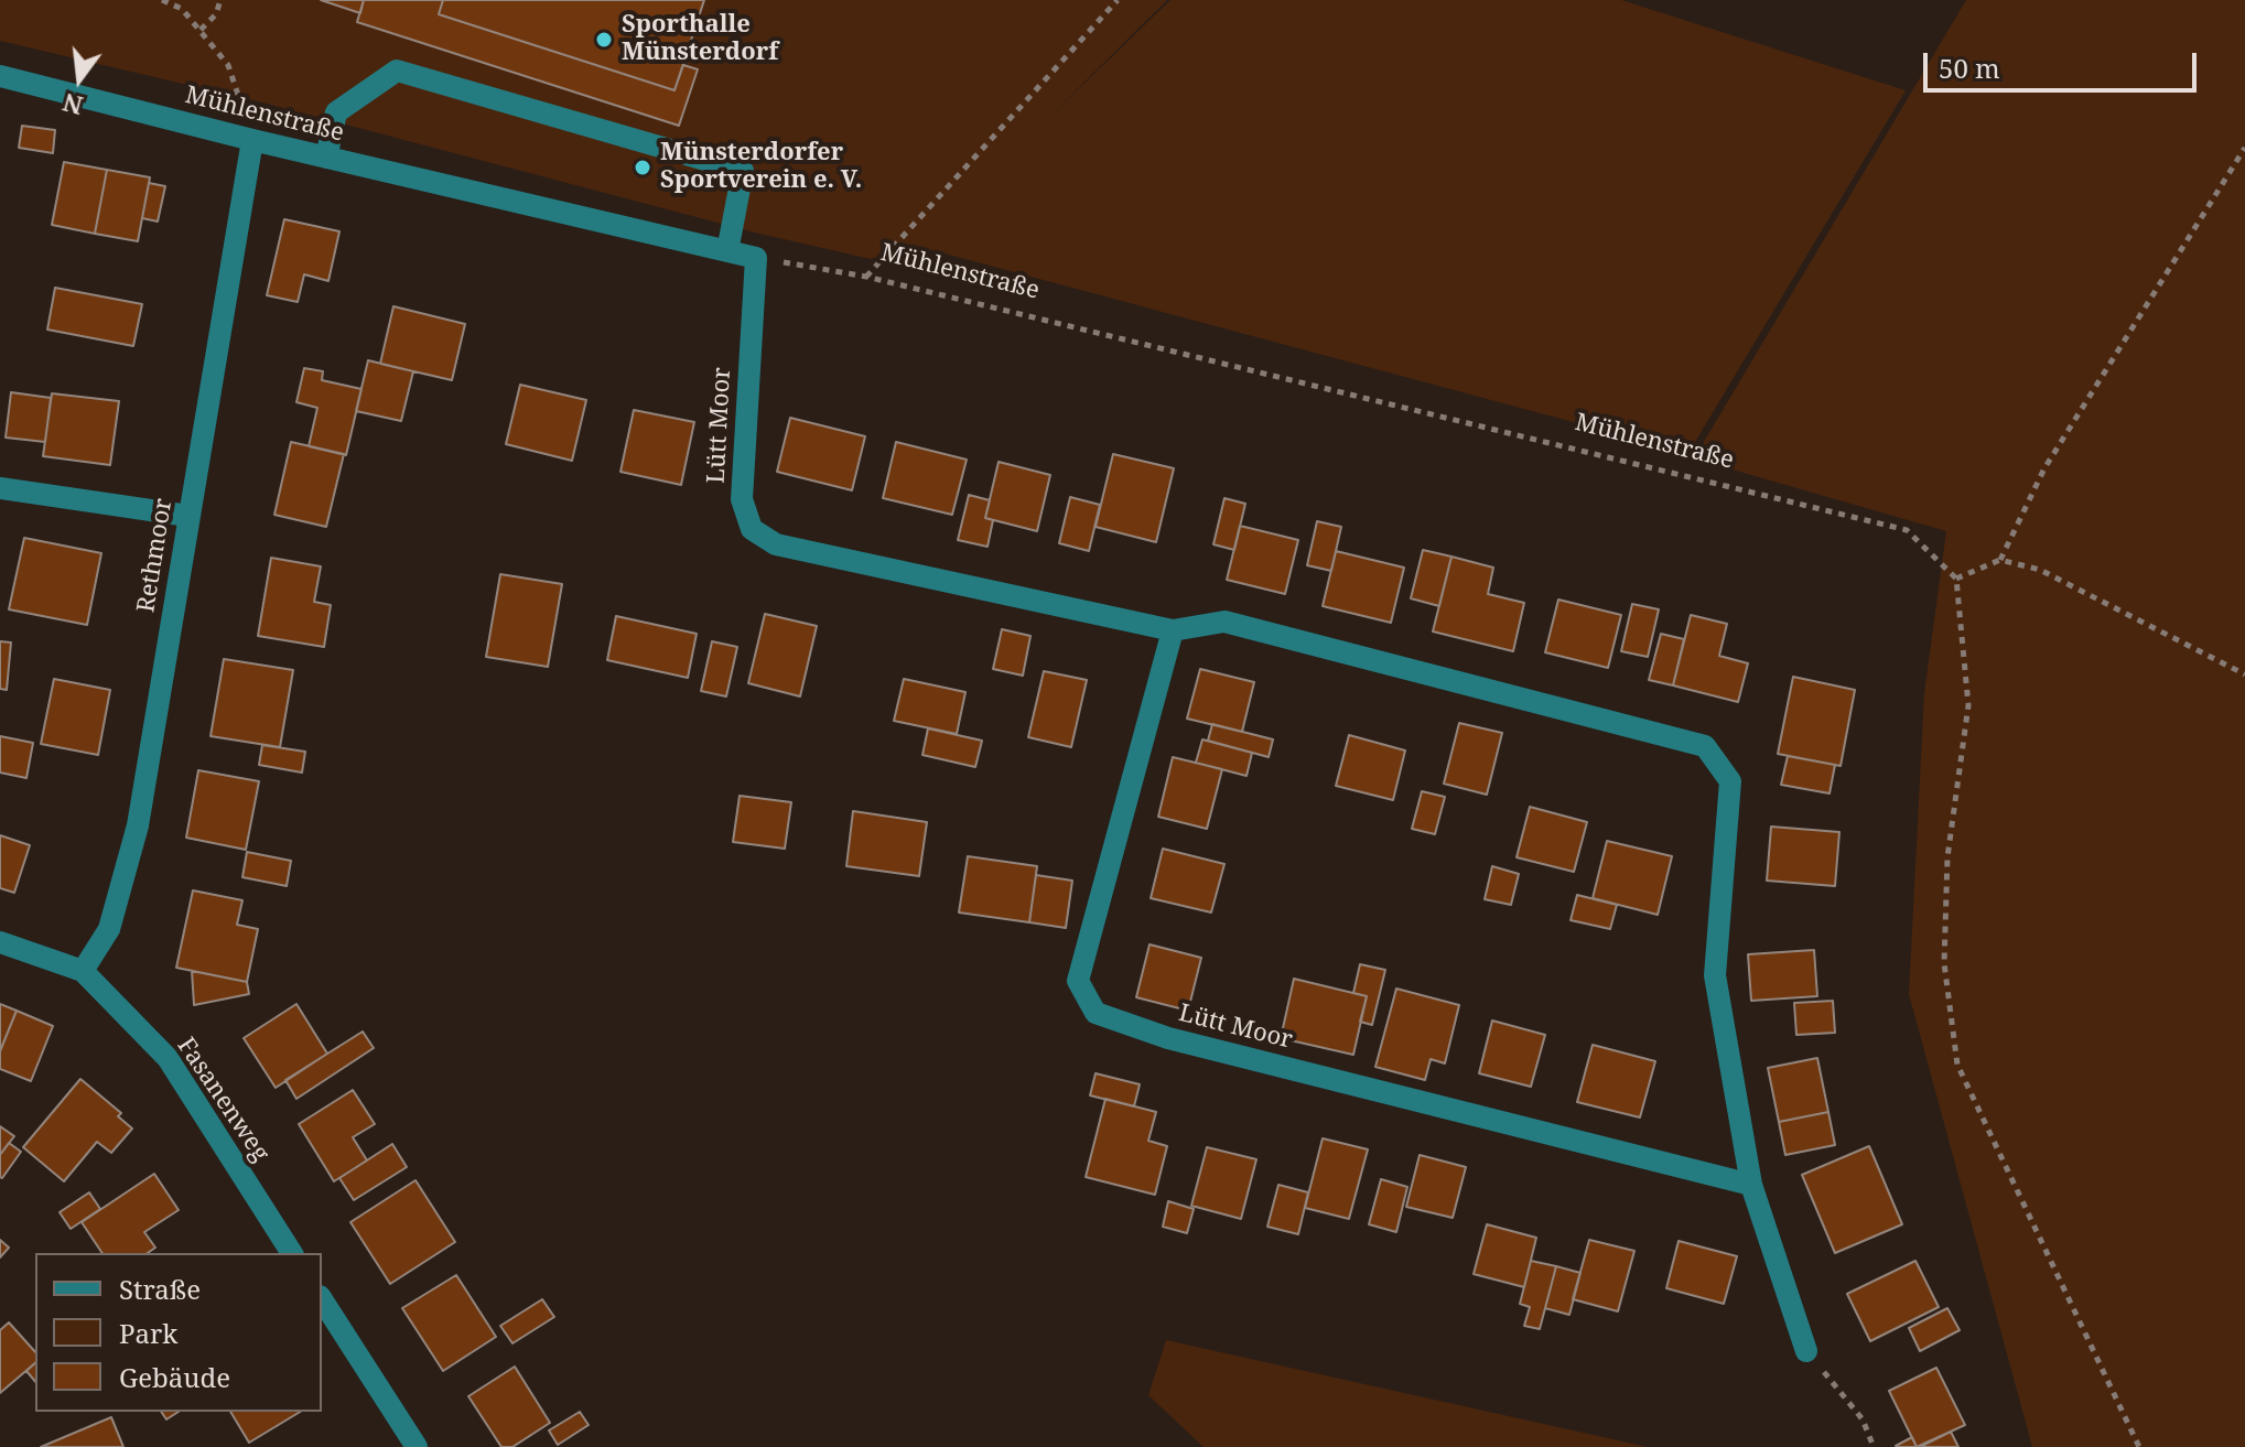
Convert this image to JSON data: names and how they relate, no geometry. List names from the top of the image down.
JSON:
{
  "streets": {
    "street": [
      "Mühlenstraße",
      "Lütt Moor",
      "Rethmoor",
      "Fasanenweg"
    ]
  },
  "crossings": [
    ["Mühlenstraße", "Lütt Moor"],
    ["Mühlenstraße", "Rethmoor"],
    ["Rethmoor", "Fasanenweg"]
  ],
  "places": ["Sporthalle Münsterdorf", "Münsterdorfer Sportverein e. V."],
  "legend": ["Straße", "Park", "Gebäude"],
  "scale_bar": "50 m",
  "north": "bottom"
}
